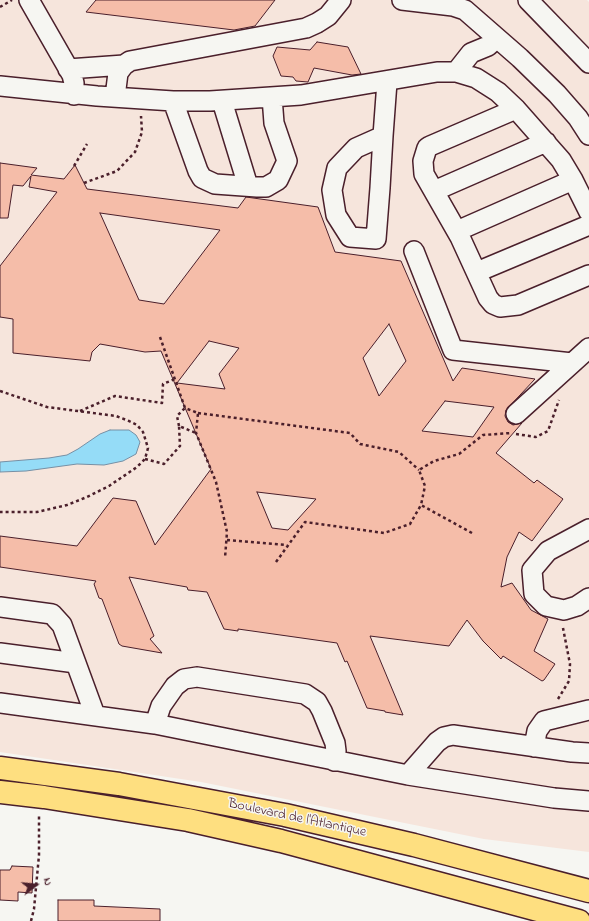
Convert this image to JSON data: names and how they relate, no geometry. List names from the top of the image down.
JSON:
{
  "streets": {
    "main road": ["Boulevard de l'Atlantique"]
  },
  "north": "right"
}
